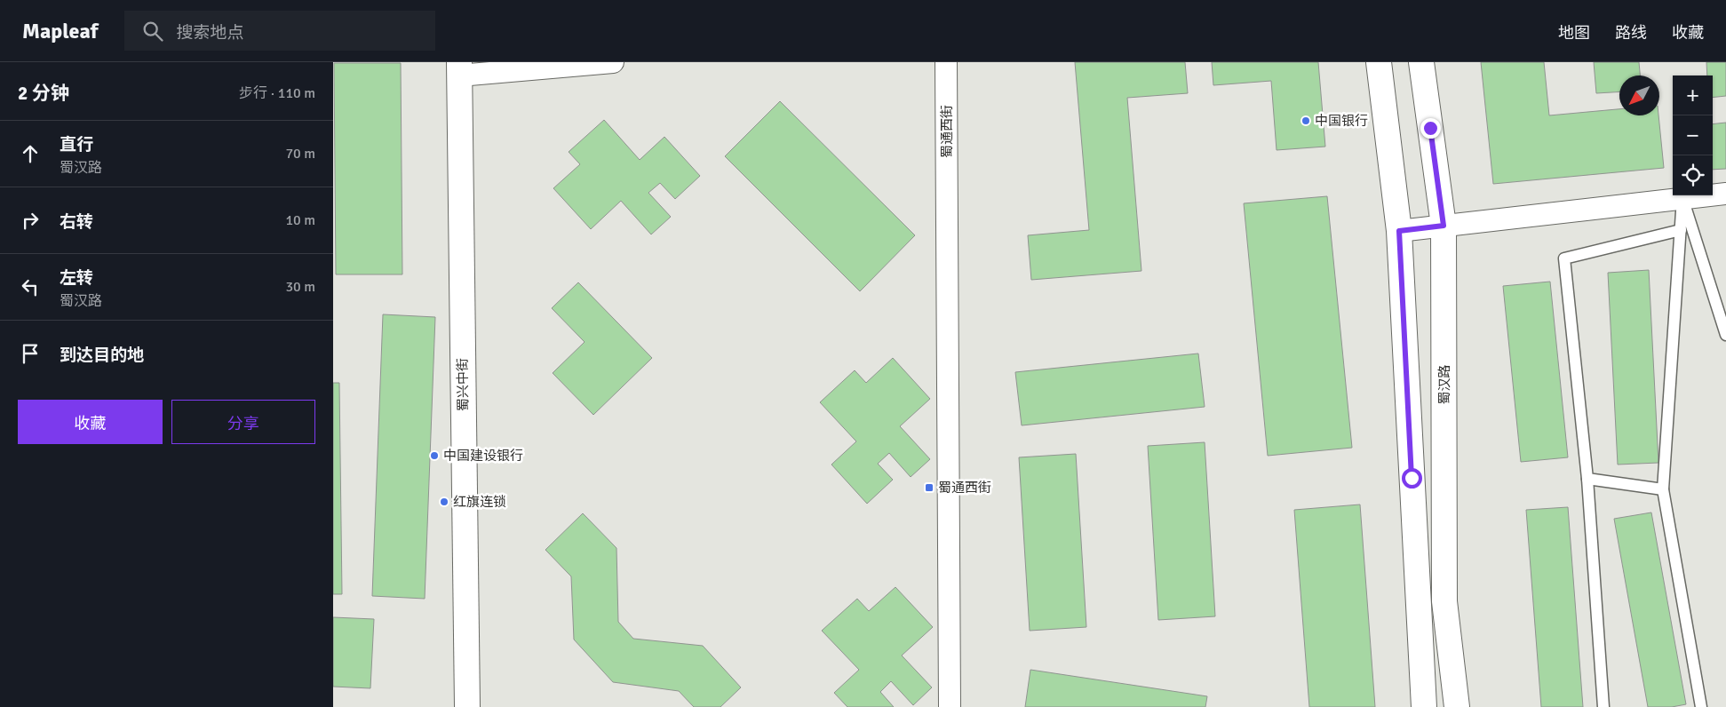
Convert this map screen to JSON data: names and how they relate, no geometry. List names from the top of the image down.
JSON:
{
  "streets": {
    "main road": ["蜀兴中街", "蜀汉路"],
    "street": ["蜀通西街"]
  },
  "places": {
    "other": ["中国银行", "中国建设银行", "红旗连锁"],
    "transit": ["蜀通西街"]
  },
  "north": "bottom left",
  "page": {
    "header": "Mapleaf",
    "search": "搜索地点",
    "nav": ["地图", "路线", "收藏"],
    "heading": ["2 分钟", "步行 · 110 m"],
    "map_buttons": ["+", "−"],
    "list": [
      ["直行", "蜀汉路", "70 m"],
      ["右转", "10 m"],
      ["左转", "蜀汉路", "30 m"],
      "到达目的地"
    ],
    "buttons": ["收藏", "分享"]
  }
}
